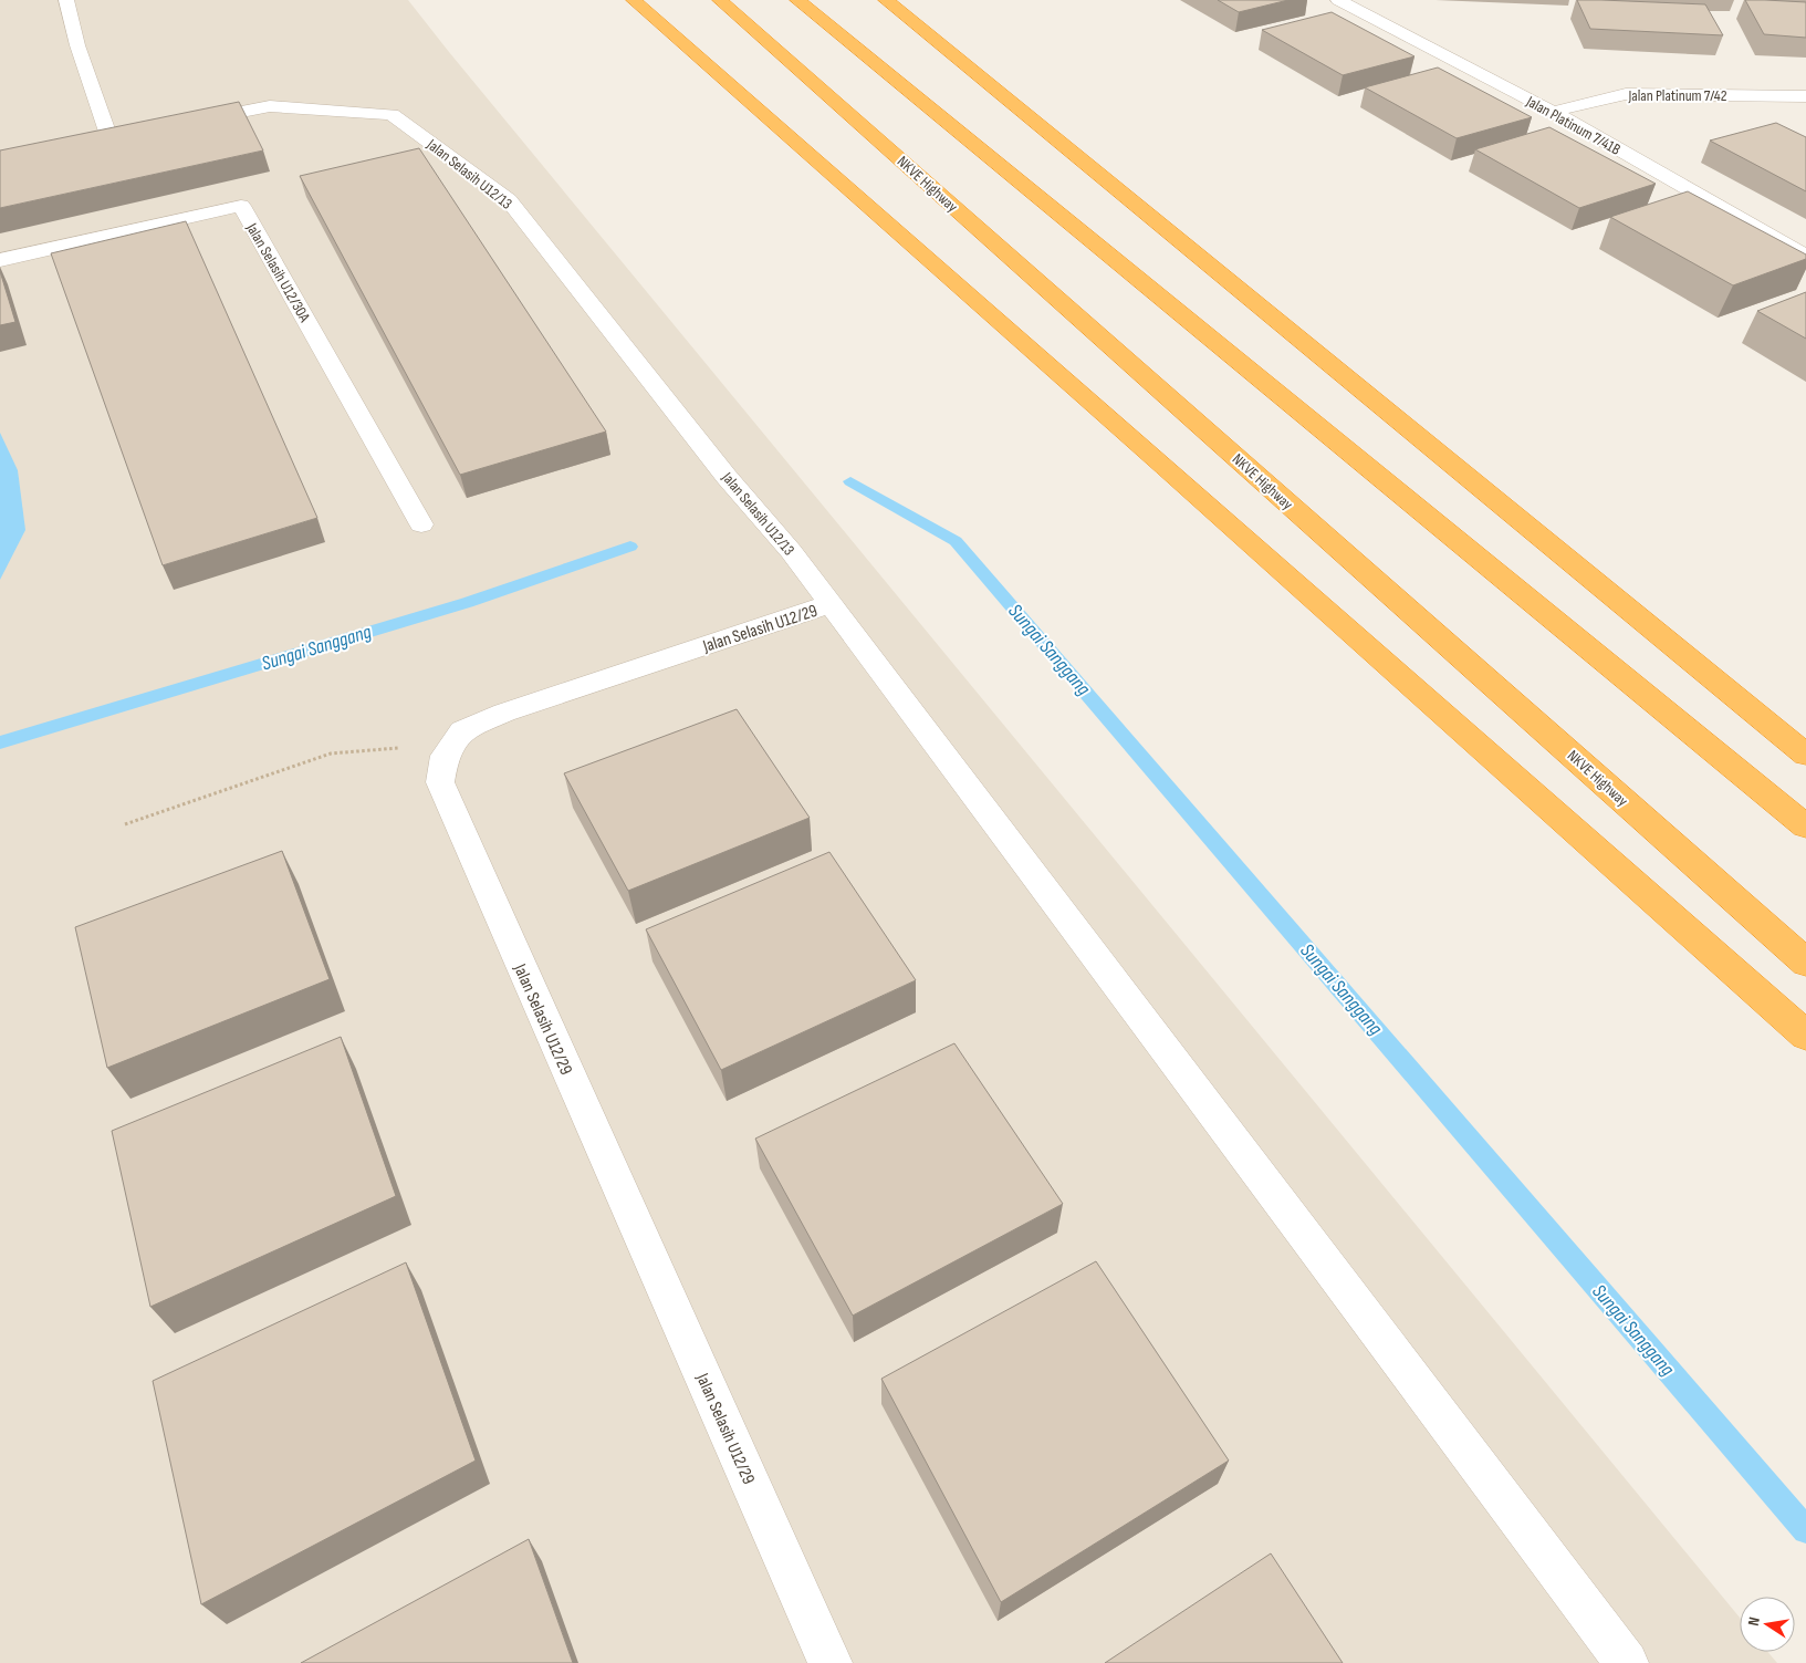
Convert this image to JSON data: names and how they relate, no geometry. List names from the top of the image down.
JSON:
{
  "streets": {
    "highway": ["NKVE Highway"],
    "street": [
      "Jalan Platinum 7/42",
      "Jalan Platinum 7/41B",
      "Jalan Selasih U12/13",
      "Jalan Selasih U12/30A",
      "Jalan Selasih U12/29"
    ]
  },
  "crossings": [
    ["Jalan Platinum 7/42", "Jalan Platinum 7/41B"],
    ["Jalan Selasih U12/13", "Jalan Selasih U12/29"]
  ],
  "water": ["Sungai Sanggang"],
  "north": "left"
}
